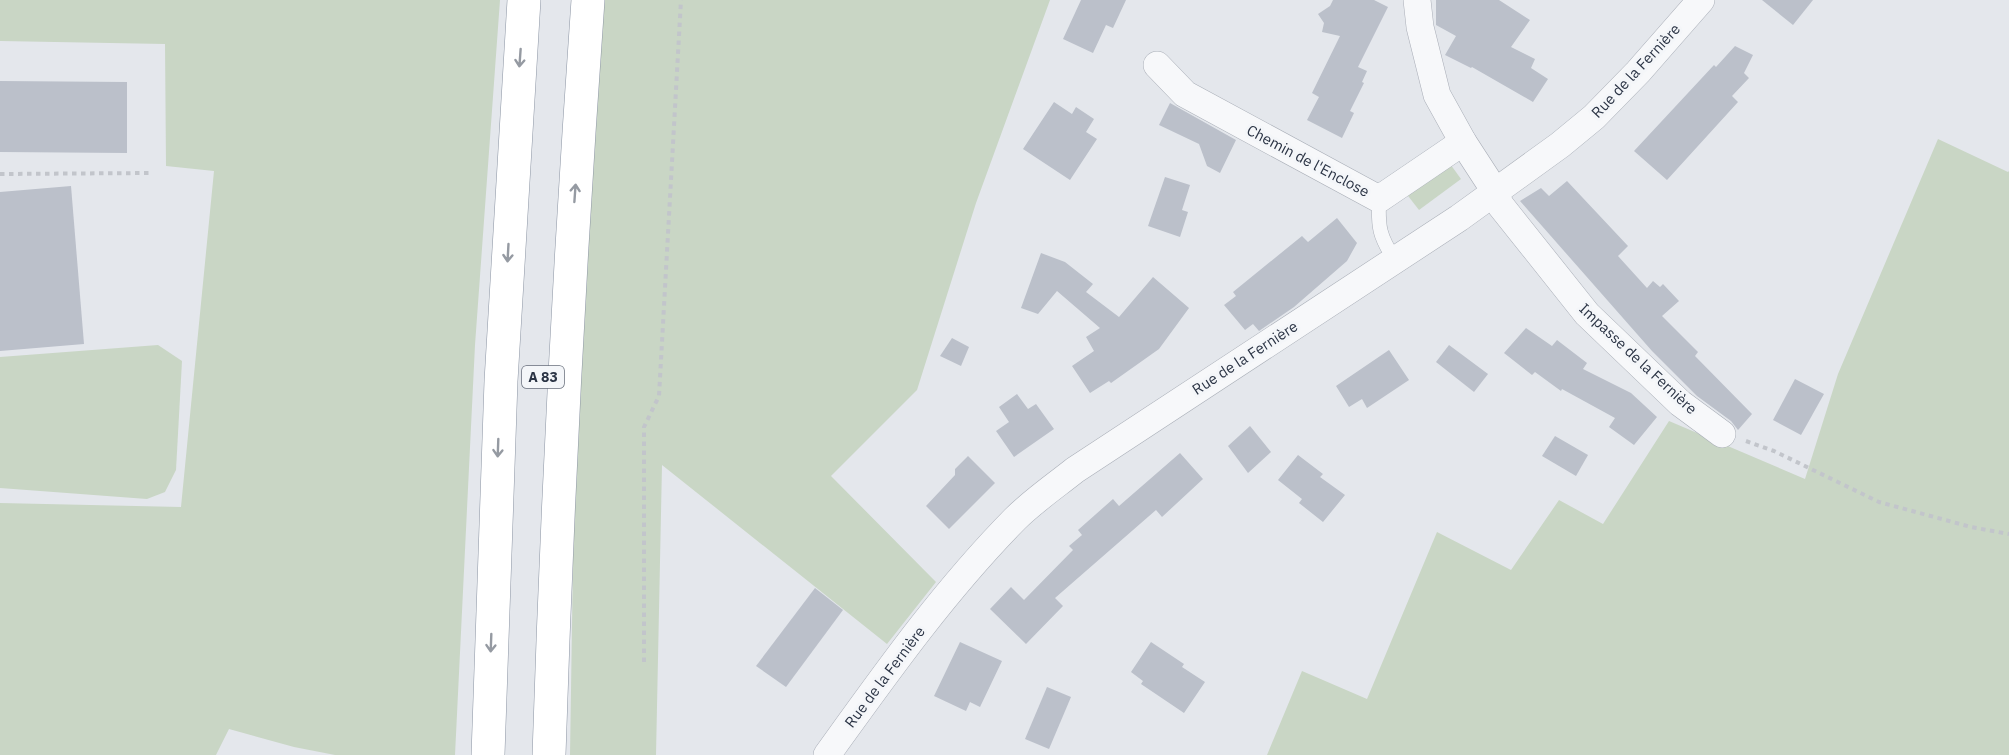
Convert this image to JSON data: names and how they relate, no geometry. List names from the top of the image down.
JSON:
{
  "streets": {
    "highway": ["A 83"],
    "street": ["Rue de la Fernière", "Chemin de l'Enclose", "Impasse de la Fernière"]
  },
  "crossings": [
    ["Rue de la Fernière", "Impasse de la Fernière"]
  ]
}
